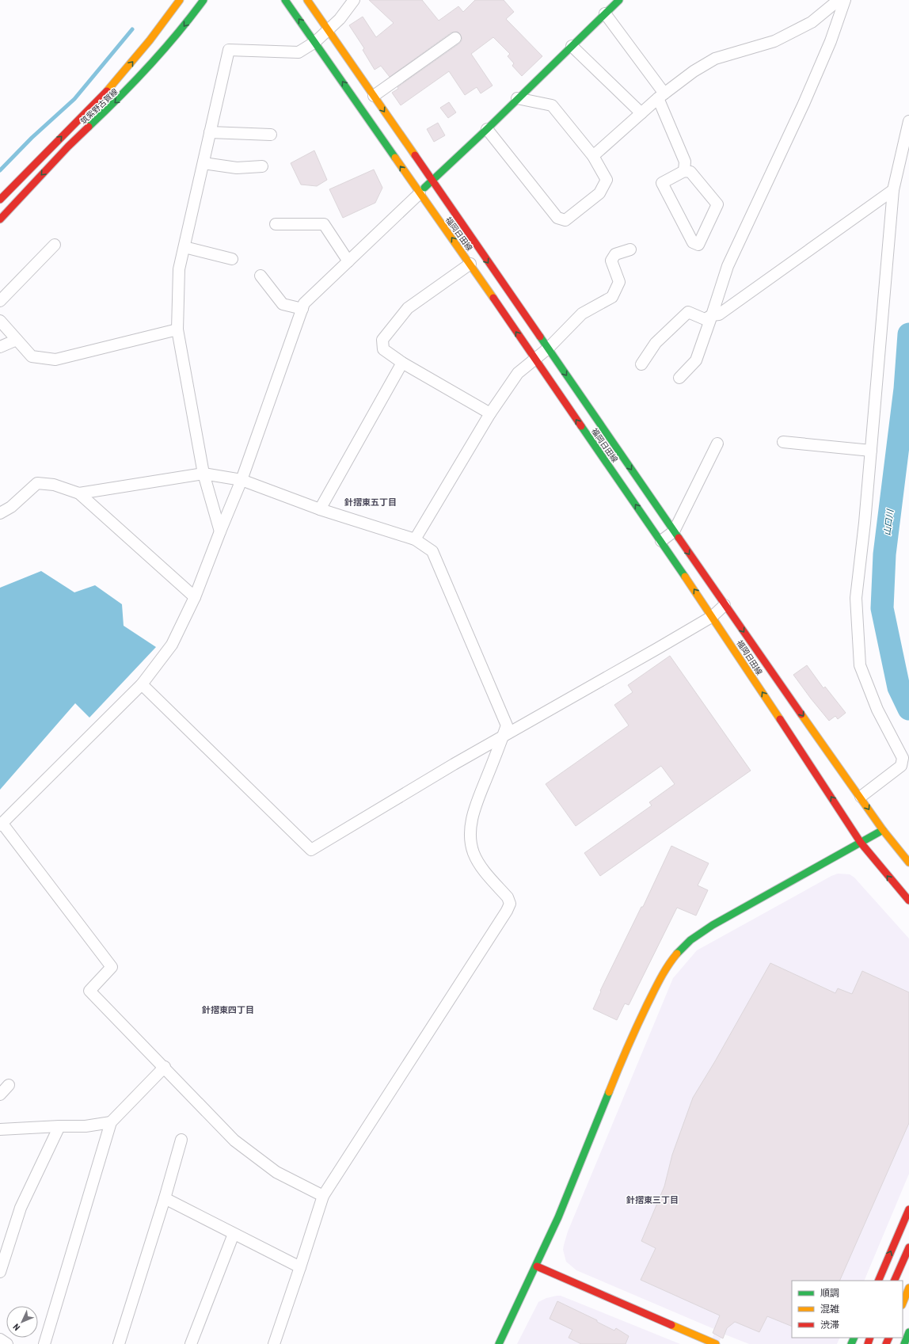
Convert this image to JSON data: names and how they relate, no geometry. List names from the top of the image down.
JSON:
{
  "streets": {
    "main road": ["筑紫野古賀線", "福岡日田線"]
  },
  "districts": ["針摺東五丁目", "針摺東四丁目", "針摺東三丁目"],
  "water": ["山口川"],
  "legend": ["順調", "混雑", "渋滞"],
  "north": "bottom left"
}
